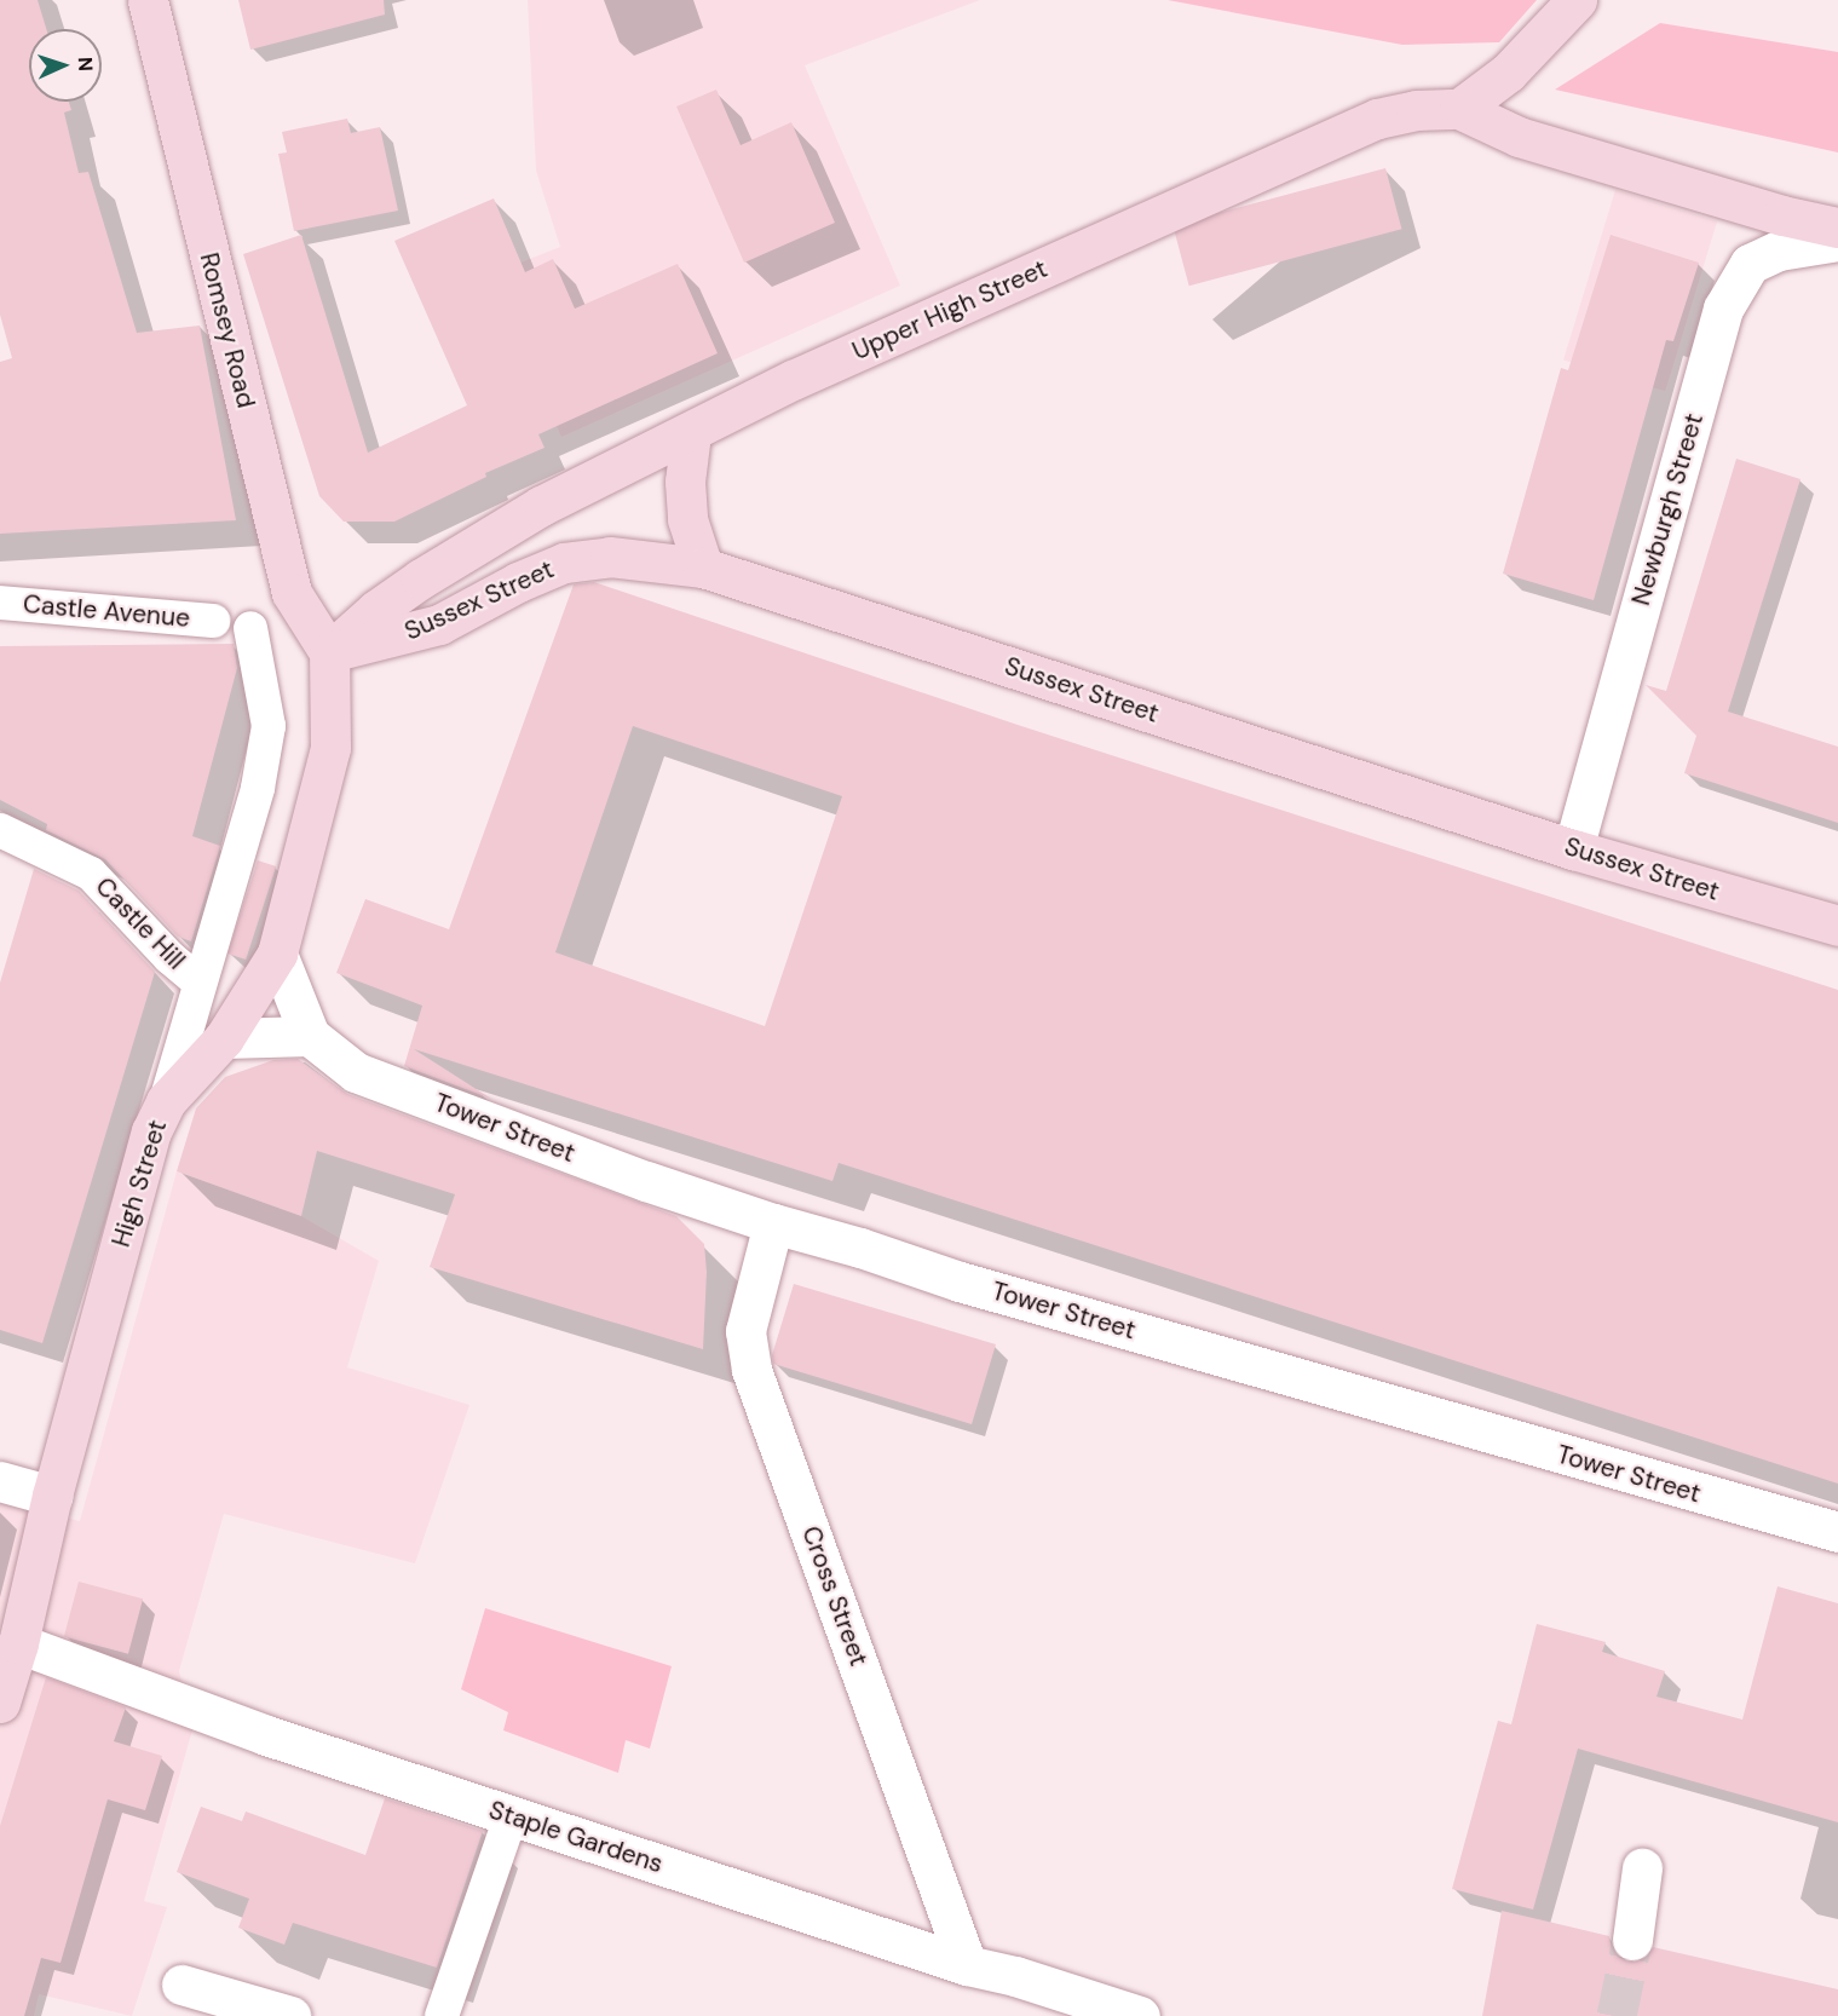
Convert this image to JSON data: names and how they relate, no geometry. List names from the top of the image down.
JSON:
{
  "streets": {
    "main road": [
      "Upper High Street",
      "Romsey Road",
      "Sussex Street",
      "High Street"
    ],
    "street": [
      "Newburgh Street",
      "Castle Avenue",
      "Castle Hill",
      "Tower Street",
      "Cross Street",
      "Staple Gardens"
    ]
  },
  "crossings": [
    ["Upper High Street", "Romsey Road"],
    ["Upper High Street", "Sussex Street"],
    ["Upper High Street", "High Street"],
    ["Romsey Road", "Sussex Street"],
    ["Romsey Road", "High Street"],
    ["Newburgh Street", "Sussex Street"],
    ["Sussex Street", "High Street"],
    ["Tower Street", "Cross Street"],
    ["High Street", "Staple Gardens"],
    ["Cross Street", "Staple Gardens"]
  ],
  "north": "right"
}
